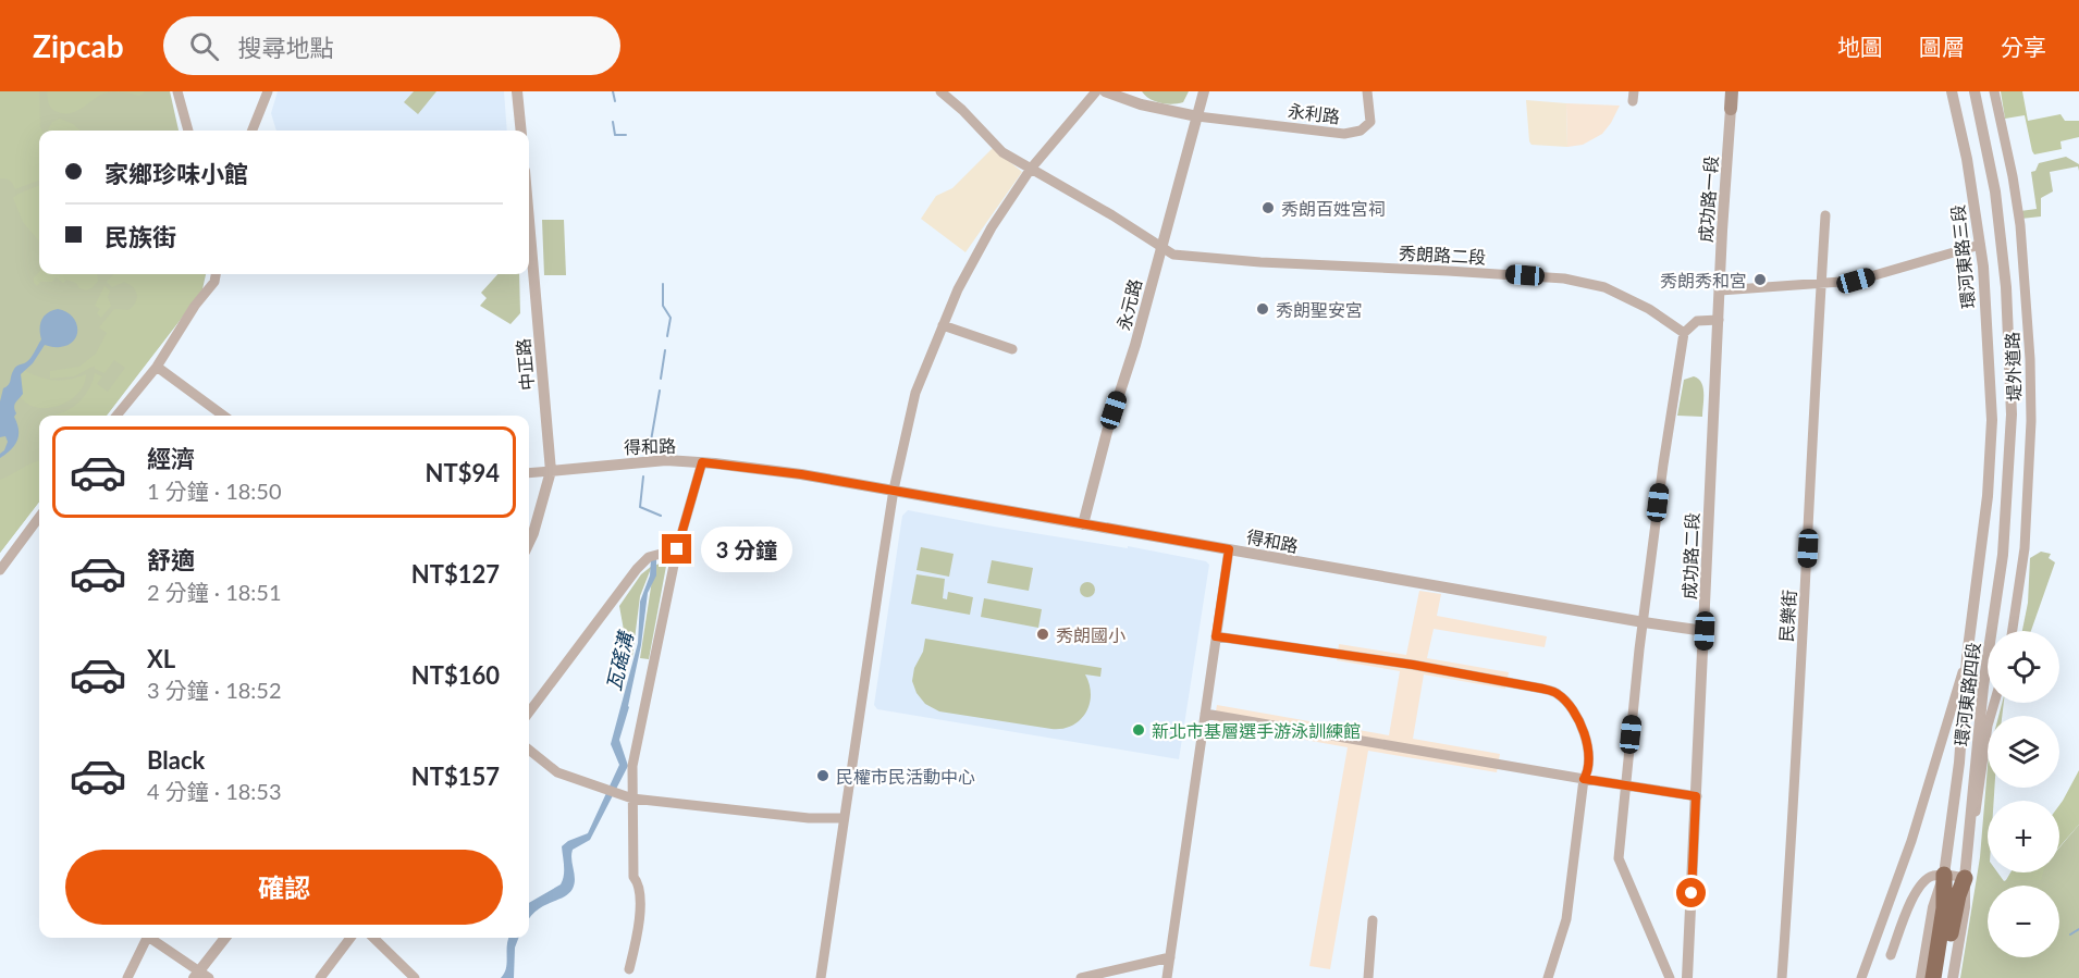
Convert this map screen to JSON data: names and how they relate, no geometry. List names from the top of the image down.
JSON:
{
  "streets": {
    "street": [
      "永利路",
      "成功路一段",
      "秀朗路二段",
      "環河東路三段",
      "永元路",
      "中正路",
      "堤外道路",
      "得和路",
      "成功路二段",
      "民樂街",
      "環河東路四段"
    ]
  },
  "crossings": [
    ["永利路", "永元路"],
    ["成功路一段", "成功路二段"],
    ["秀朗路二段", "永元路"],
    ["環河東路三段", "環河東路四段"],
    ["永元路", "得和路"],
    ["中正路", "得和路"],
    ["得和路", "成功路二段"]
  ],
  "water": ["瓦磘溝"],
  "places": [
    "秀朗百姓宮祠",
    "秀朗秀和宮",
    "秀朗聖安宮",
    "秀朗國小",
    "新北市基層選手游泳訓練館",
    "民權市民活動中心"
  ],
  "page": {
    "header": "Zipcab",
    "search": "搜尋地點",
    "nav": ["地圖", "圖層", "分享"],
    "banner": ["家鄉珍味小館", "民族街"],
    "list": [
      {
        "name": "經濟",
        "note": "1 分鐘 · 18:50",
        "value": "NT$94"
      },
      {
        "name": "舒適",
        "note": "2 分鐘 · 18:51",
        "value": "NT$127"
      },
      {
        "name": "XL",
        "note": "3 分鐘 · 18:52",
        "value": "NT$160"
      },
      {
        "name": "Black",
        "note": "4 分鐘 · 18:53",
        "value": "NT$157"
      }
    ],
    "bubble": "3 分鐘",
    "map_buttons": ["+", "−"],
    "buttons": "確認"
  }
}
